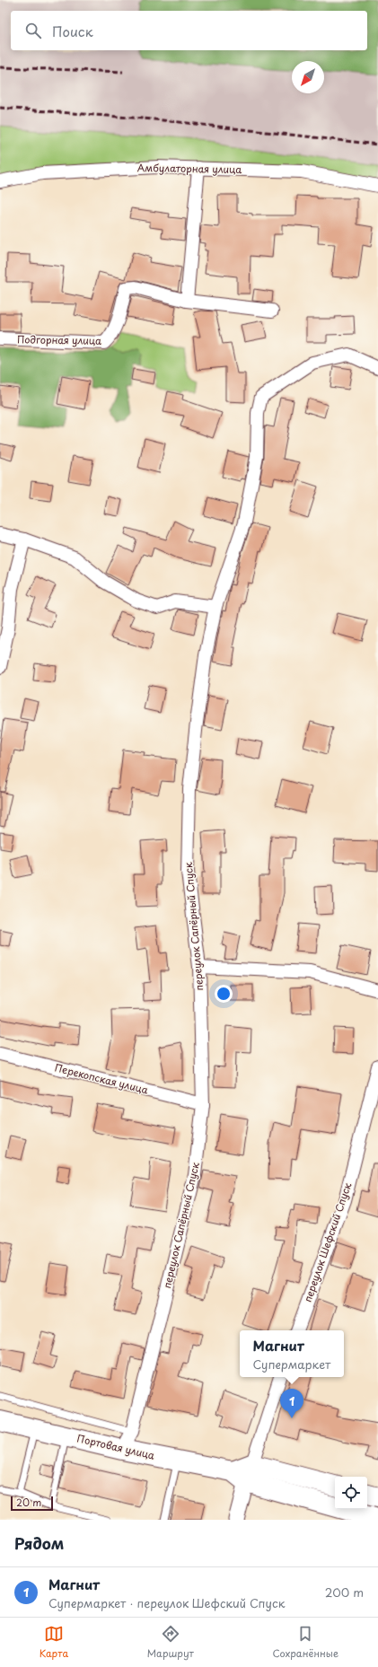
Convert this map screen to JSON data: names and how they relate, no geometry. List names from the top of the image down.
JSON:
{
  "streets": {
    "main road": ["Портовая улица"],
    "street": [
      "Амбулаторная улица",
      "Подгорная улица",
      "переулок Сапёрный Спуск",
      "Перекопская улица",
      "переулок Шефский Спуск"
    ]
  },
  "crossings": [
    ["переулок Сапёрный Спуск", "Перекопская улица"],
    ["переулок Сапёрный Спуск", "Портовая улица"]
  ],
  "scale_bar": "20 m",
  "north": "bottom left",
  "page": {
    "search": "Поиск",
    "popup": ["Магнит", "Супермаркет"],
    "pins": "1",
    "scale": "20 m",
    "heading": "Рядом",
    "list": [
      {
        "mark": "1",
        "name": "Магнит",
        "note": "Супермаркет · переулок Шефский Спуск",
        "value": "200 m"
      }
    ],
    "nav": ["Карта", "Маршрут", "Сохранённые"]
  }
}
